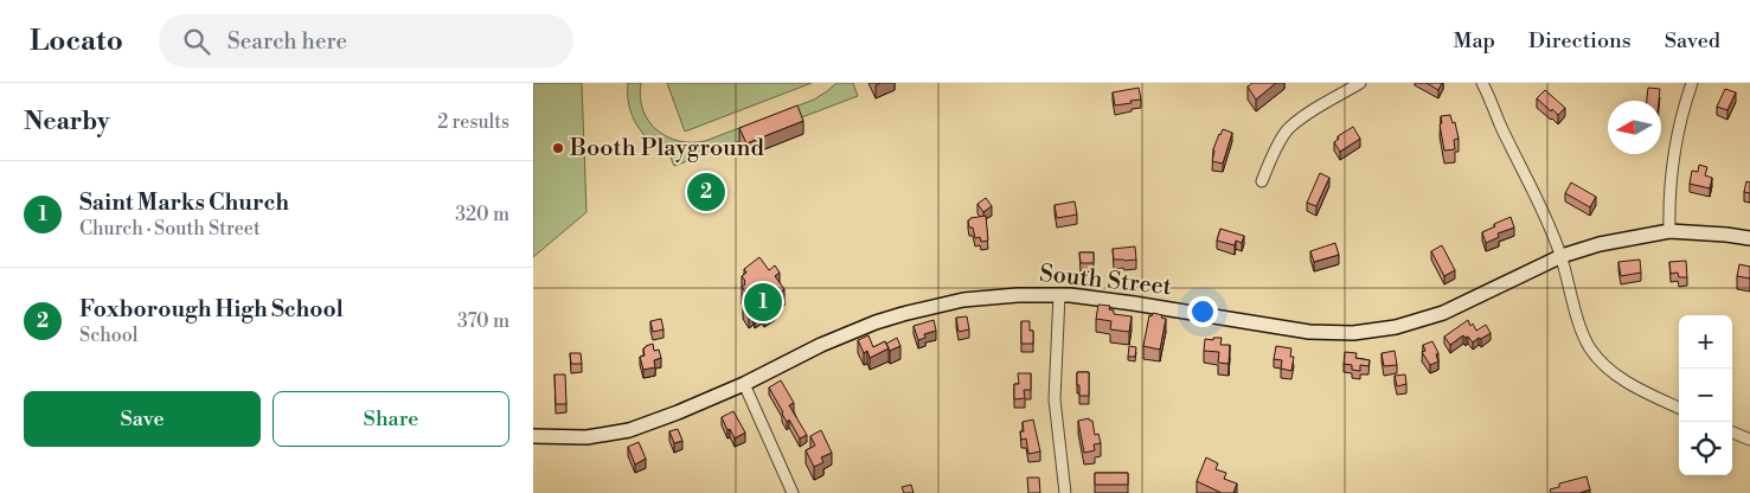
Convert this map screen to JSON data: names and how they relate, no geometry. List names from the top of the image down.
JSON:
{
  "streets": {
    "main road": ["South Street"]
  },
  "places": ["Booth Playground"],
  "north": "left",
  "page": {
    "header": "Locato",
    "search": "Search here",
    "nav": ["Map", "Directions", "Saved"],
    "heading": ["Nearby", "2 results"],
    "list": [
      {
        "mark": "1",
        "name": "Saint Marks Church",
        "note": "Church · South Street",
        "value": "320 m"
      },
      {
        "mark": "2",
        "name": "Foxborough High School",
        "note": "School",
        "value": "370 m"
      }
    ],
    "pins": ["2", "1"],
    "map_buttons": ["+", "−"],
    "buttons": ["Save", "Share"]
  }
}
